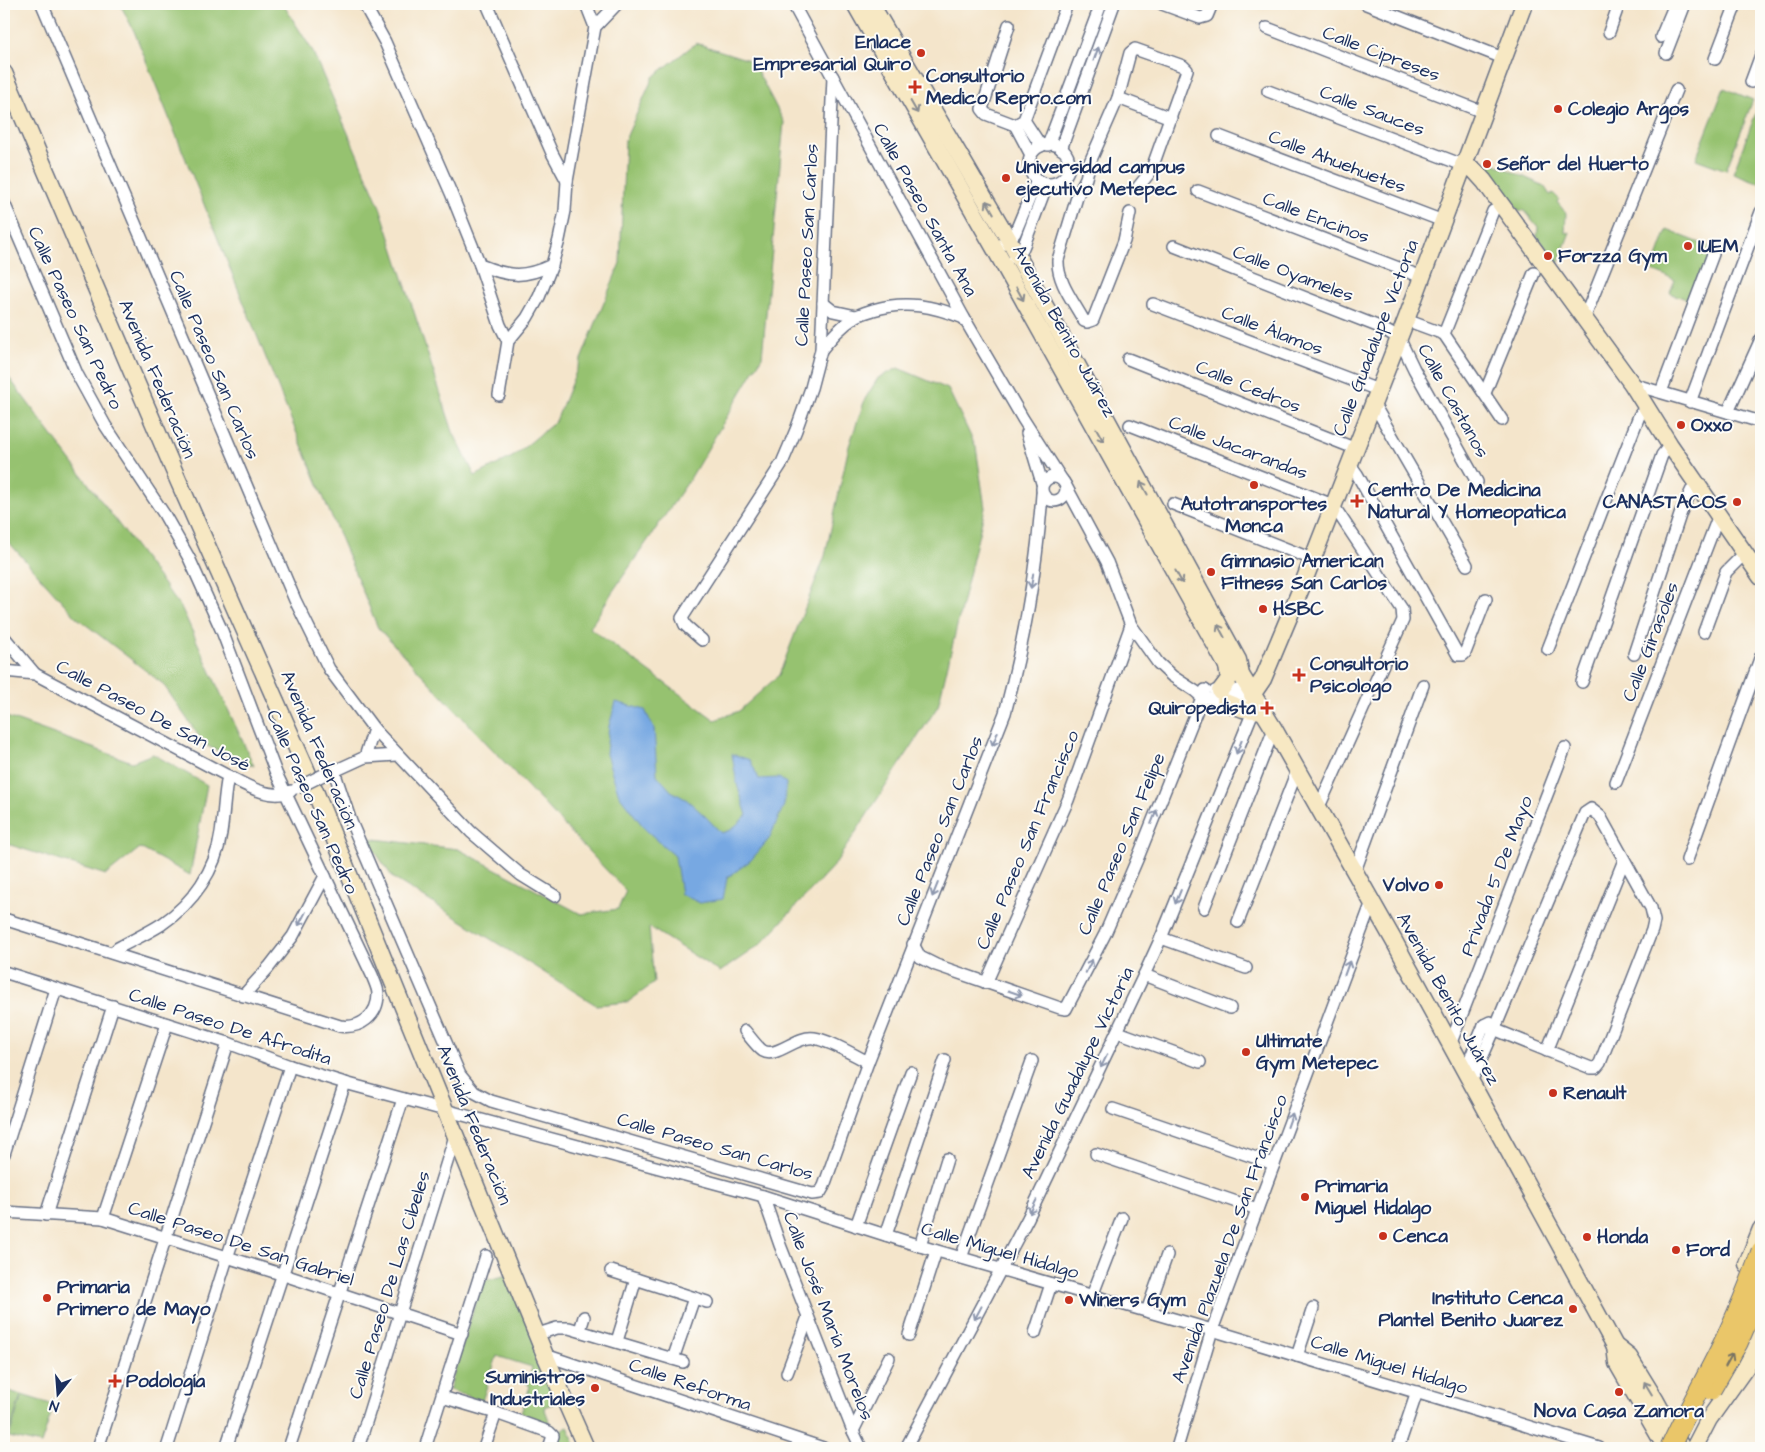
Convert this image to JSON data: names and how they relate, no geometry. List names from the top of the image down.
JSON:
{
  "streets": {
    "main road": ["Avenida Benito Juárez", "Calle Guadalupe Victoria", "Avenida Federación"],
    "street": [
      "Calle Cipreses",
      "Calle Sauces",
      "Calle Ahuehuetes",
      "Calle Paseo Santa Ana",
      "Calle Encinos",
      "Calle Paseo San Carlos",
      "Calle Oyameles",
      "Calle Paseo San Pedro",
      "Calle Álamos",
      "Calle Cedros",
      "Calle Castanos",
      "Calle Jacarandas",
      "Calle Girasoles",
      "Calle Paseo De San José",
      "Calle Paseo San Francisco",
      "Calle Paseo San Felipe",
      "Privada 5 De Mayo",
      "Calle Paseo De Afrodita",
      "Avenida Guadalupe Victoria",
      "Avenida Plazuela De San Francisco",
      "Calle Paseo De San Gabriel",
      "Calle Miguel Hidalgo",
      "Calle Paseo De Las Cibeles",
      "Calle José María Morelos",
      "Calle Reforma"
    ]
  },
  "crossings": [
    ["Calle Cipreses", "Calle Guadalupe Victoria"],
    ["Calle Sauces", "Calle Guadalupe Victoria"],
    ["Calle Ahuehuetes", "Calle Guadalupe Victoria"],
    ["Calle Paseo Santa Ana", "Calle Paseo San Carlos"],
    ["Calle Paseo Santa Ana", "Calle Guadalupe Victoria"],
    ["Calle Paseo Santa Ana", "Calle Paseo San Francisco"],
    ["Calle Paseo Santa Ana", "Calle Paseo San Felipe"],
    ["Calle Encinos", "Calle Guadalupe Victoria"],
    ["Calle Oyameles", "Calle Guadalupe Victoria"],
    ["Calle Oyameles", "Calle Castanos"],
    ["Calle Paseo San Pedro", "Calle Paseo De San José"],
    ["Avenida Benito Juárez", "Calle Guadalupe Victoria"],
    ["Avenida Benito Juárez", "Privada 5 De Mayo"],
    ["Avenida Benito Juárez", "Avenida Guadalupe Victoria"],
    ["Avenida Benito Juárez", "Avenida Plazuela De San Francisco"],
    ["Calle Álamos", "Calle Guadalupe Victoria"],
    ["Calle Guadalupe Victoria", "Calle Cedros"],
    ["Calle Guadalupe Victoria", "Calle Castanos"],
    ["Calle Guadalupe Victoria", "Calle Jacarandas"],
    ["Calle Guadalupe Victoria", "Calle Paseo San Felipe"],
    ["Calle Guadalupe Victoria", "Avenida Guadalupe Victoria"],
    ["Avenida Federación", "Calle Paseo De Afrodita"],
    ["Avenida Federación", "Calle Miguel Hidalgo"],
    ["Avenida Federación", "Calle Paseo De Las Cibeles"],
    ["Avenida Federación", "Calle Reforma"],
    ["Calle Paseo San Francisco", "Calle Paseo San Felipe"],
    ["Calle Paseo De Afrodita", "Calle Miguel Hidalgo"],
    ["Avenida Guadalupe Victoria", "Calle Miguel Hidalgo"],
    ["Avenida Plazuela De San Francisco", "Calle Miguel Hidalgo"],
    ["Calle Paseo De San Gabriel", "Calle Paseo De Las Cibeles"],
    ["Calle Miguel Hidalgo", "Calle José María Morelos"]
  ],
  "one_way": ["Avenida Plazuela De San Francisco"],
  "places": {
    "other": [
      "Enlace Empresarial Quiro",
      "Colegio Argos",
      "Señor del Huerto",
      "Universidad campus ejecutivo Metepec",
      "IUEM",
      "Forzza Gym",
      "Oxxo",
      "Autotransportes Monca",
      "CANASTACOS",
      "Gimnasio American Fitness San Carlos",
      "HSBC",
      "Volvo",
      "Ultimate Gym Metepec",
      "Renault",
      "Primaria Miguel Hidalgo",
      "Cenca",
      "Honda",
      "Ford",
      "Primaria Primero de Mayo",
      "Winers Gym",
      "Instituto Cenca Plantel Benito Juarez",
      "Suministros Industriales",
      "Nova Casa Zamora"
    ],
    "health": [
      "Consultorio Medico Repro.com",
      "Centro De Medicina Natural Y Homeopatica",
      "Consultorio Psicologo",
      "Quiropedista",
      "Podología"
    ]
  },
  "north": "bottom"
}
